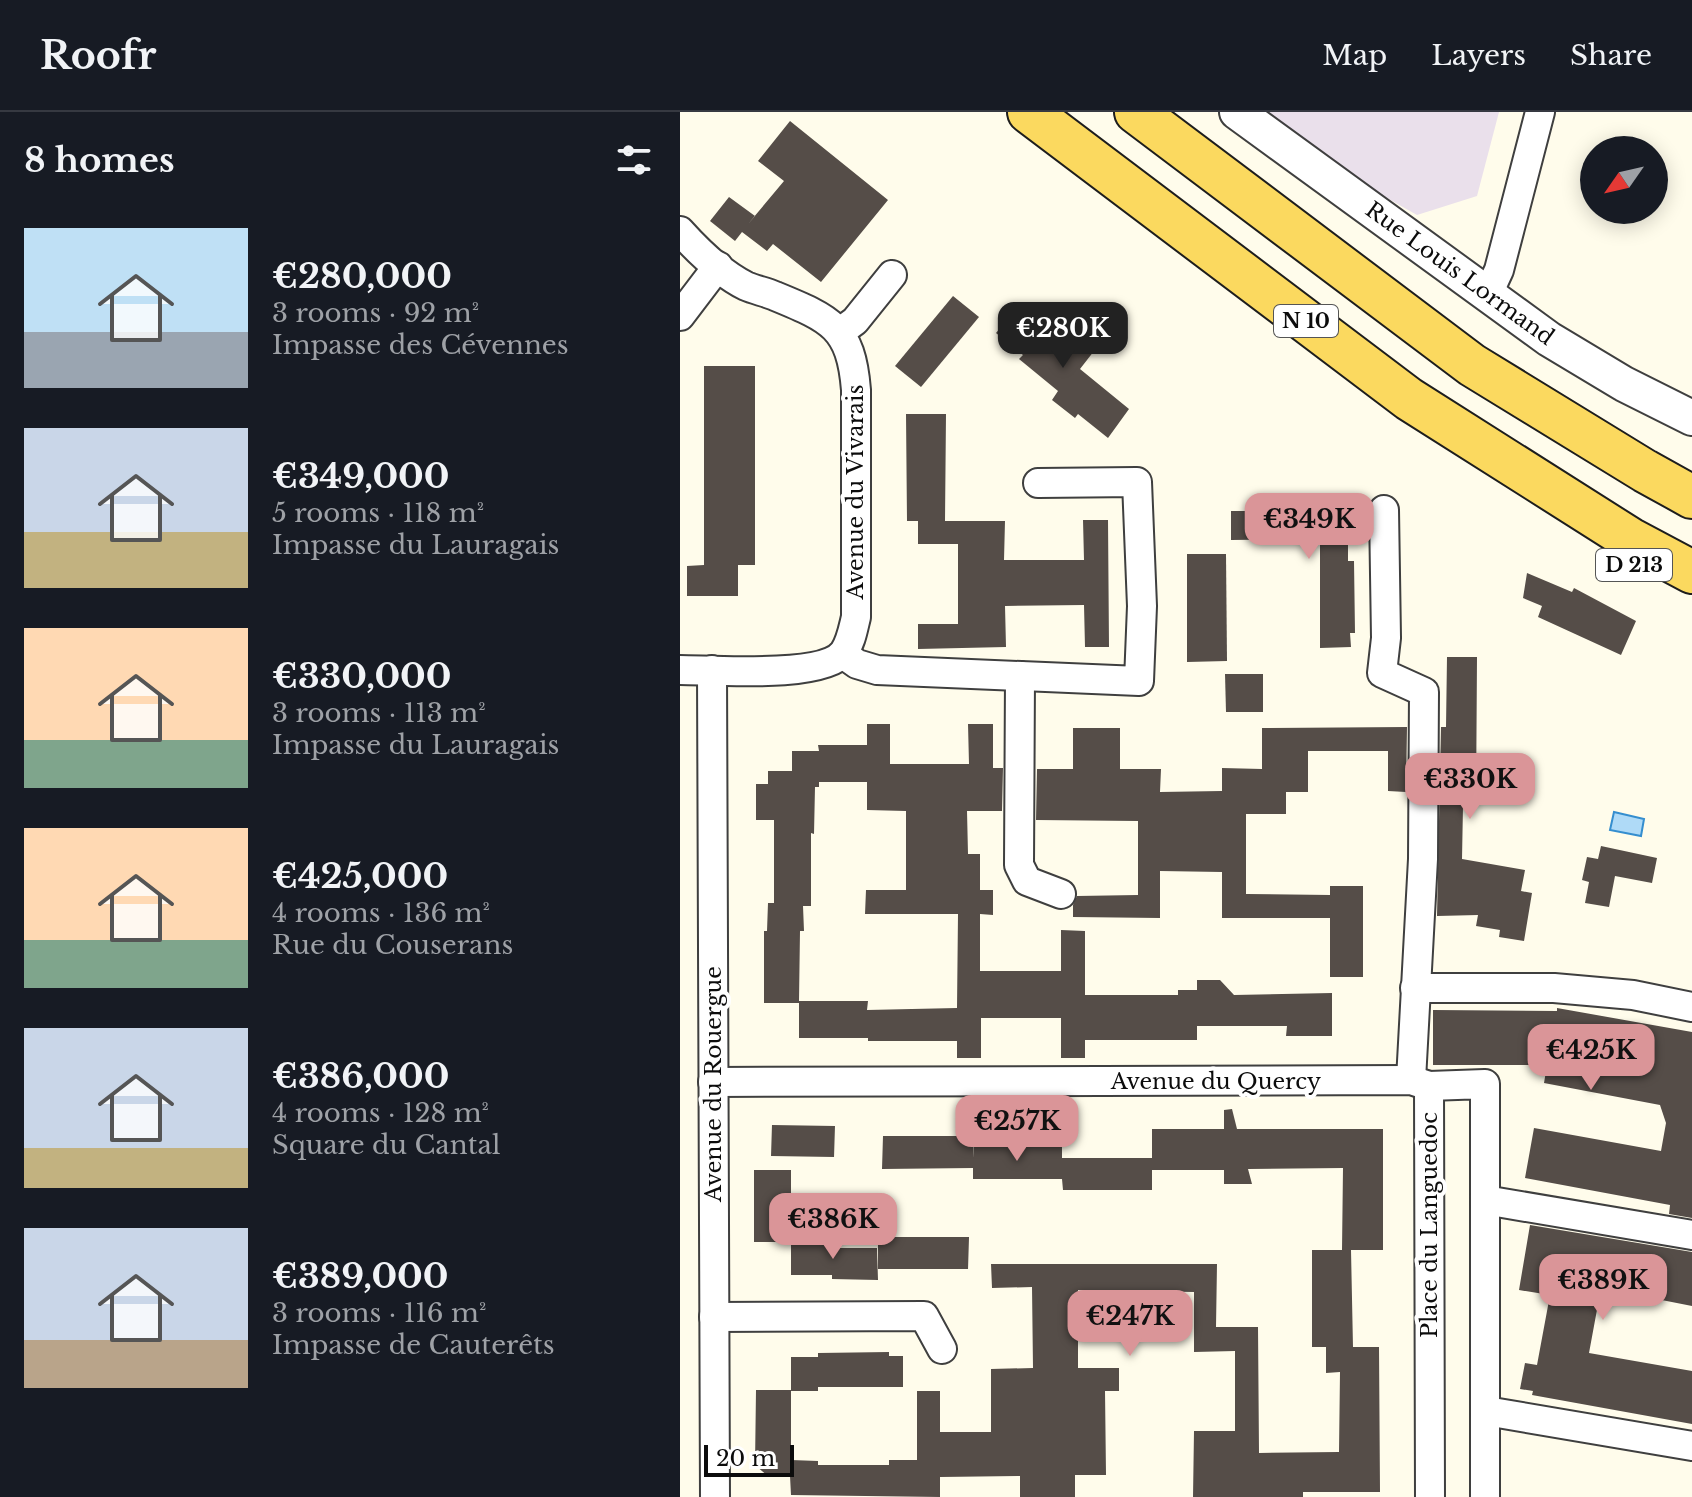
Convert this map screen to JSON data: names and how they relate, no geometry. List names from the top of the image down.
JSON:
{
  "streets": {
    "main road": ["N 10", "D 213"],
    "street": [
      "Rue Louis Lormand",
      "Avenue du Vivarais",
      "Avenue du Quercy",
      "Avenue du Rouergue",
      "Place du Languedoc"
    ]
  },
  "crossings": [
    ["N 10", "D 213"],
    ["Avenue du Quercy", "Avenue du Rouergue"],
    ["Avenue du Quercy", "Place du Languedoc"]
  ],
  "scale_bar": "20 m",
  "north": "bottom left",
  "page": {
    "header": "Roofr",
    "nav": ["Map", "Layers", "Share"],
    "heading": "8 homes",
    "list": [
      {
        "name": "€280,000",
        "note": "3 rooms · 92 m² · Impasse des Cévennes"
      },
      {
        "name": "€349,000",
        "note": "5 rooms · 118 m² · Impasse du Lauragais"
      },
      {
        "name": "€330,000",
        "note": "3 rooms · 113 m² · Impasse du Lauragais"
      },
      {
        "name": "€425,000",
        "note": "4 rooms · 136 m² · Rue du Couserans"
      },
      {
        "name": "€386,000",
        "note": "4 rooms · 128 m² · Square du Cantal"
      },
      {
        "name": "€389,000",
        "note": "3 rooms · 116 m² · Impasse de Cauterêts"
      }
    ],
    "price": [
      "€280K",
      "€349K",
      "€330K",
      "€425K",
      "€257K",
      "€386K",
      "€389K",
      "€247K"
    ],
    "scale": "20 m"
  }
}
